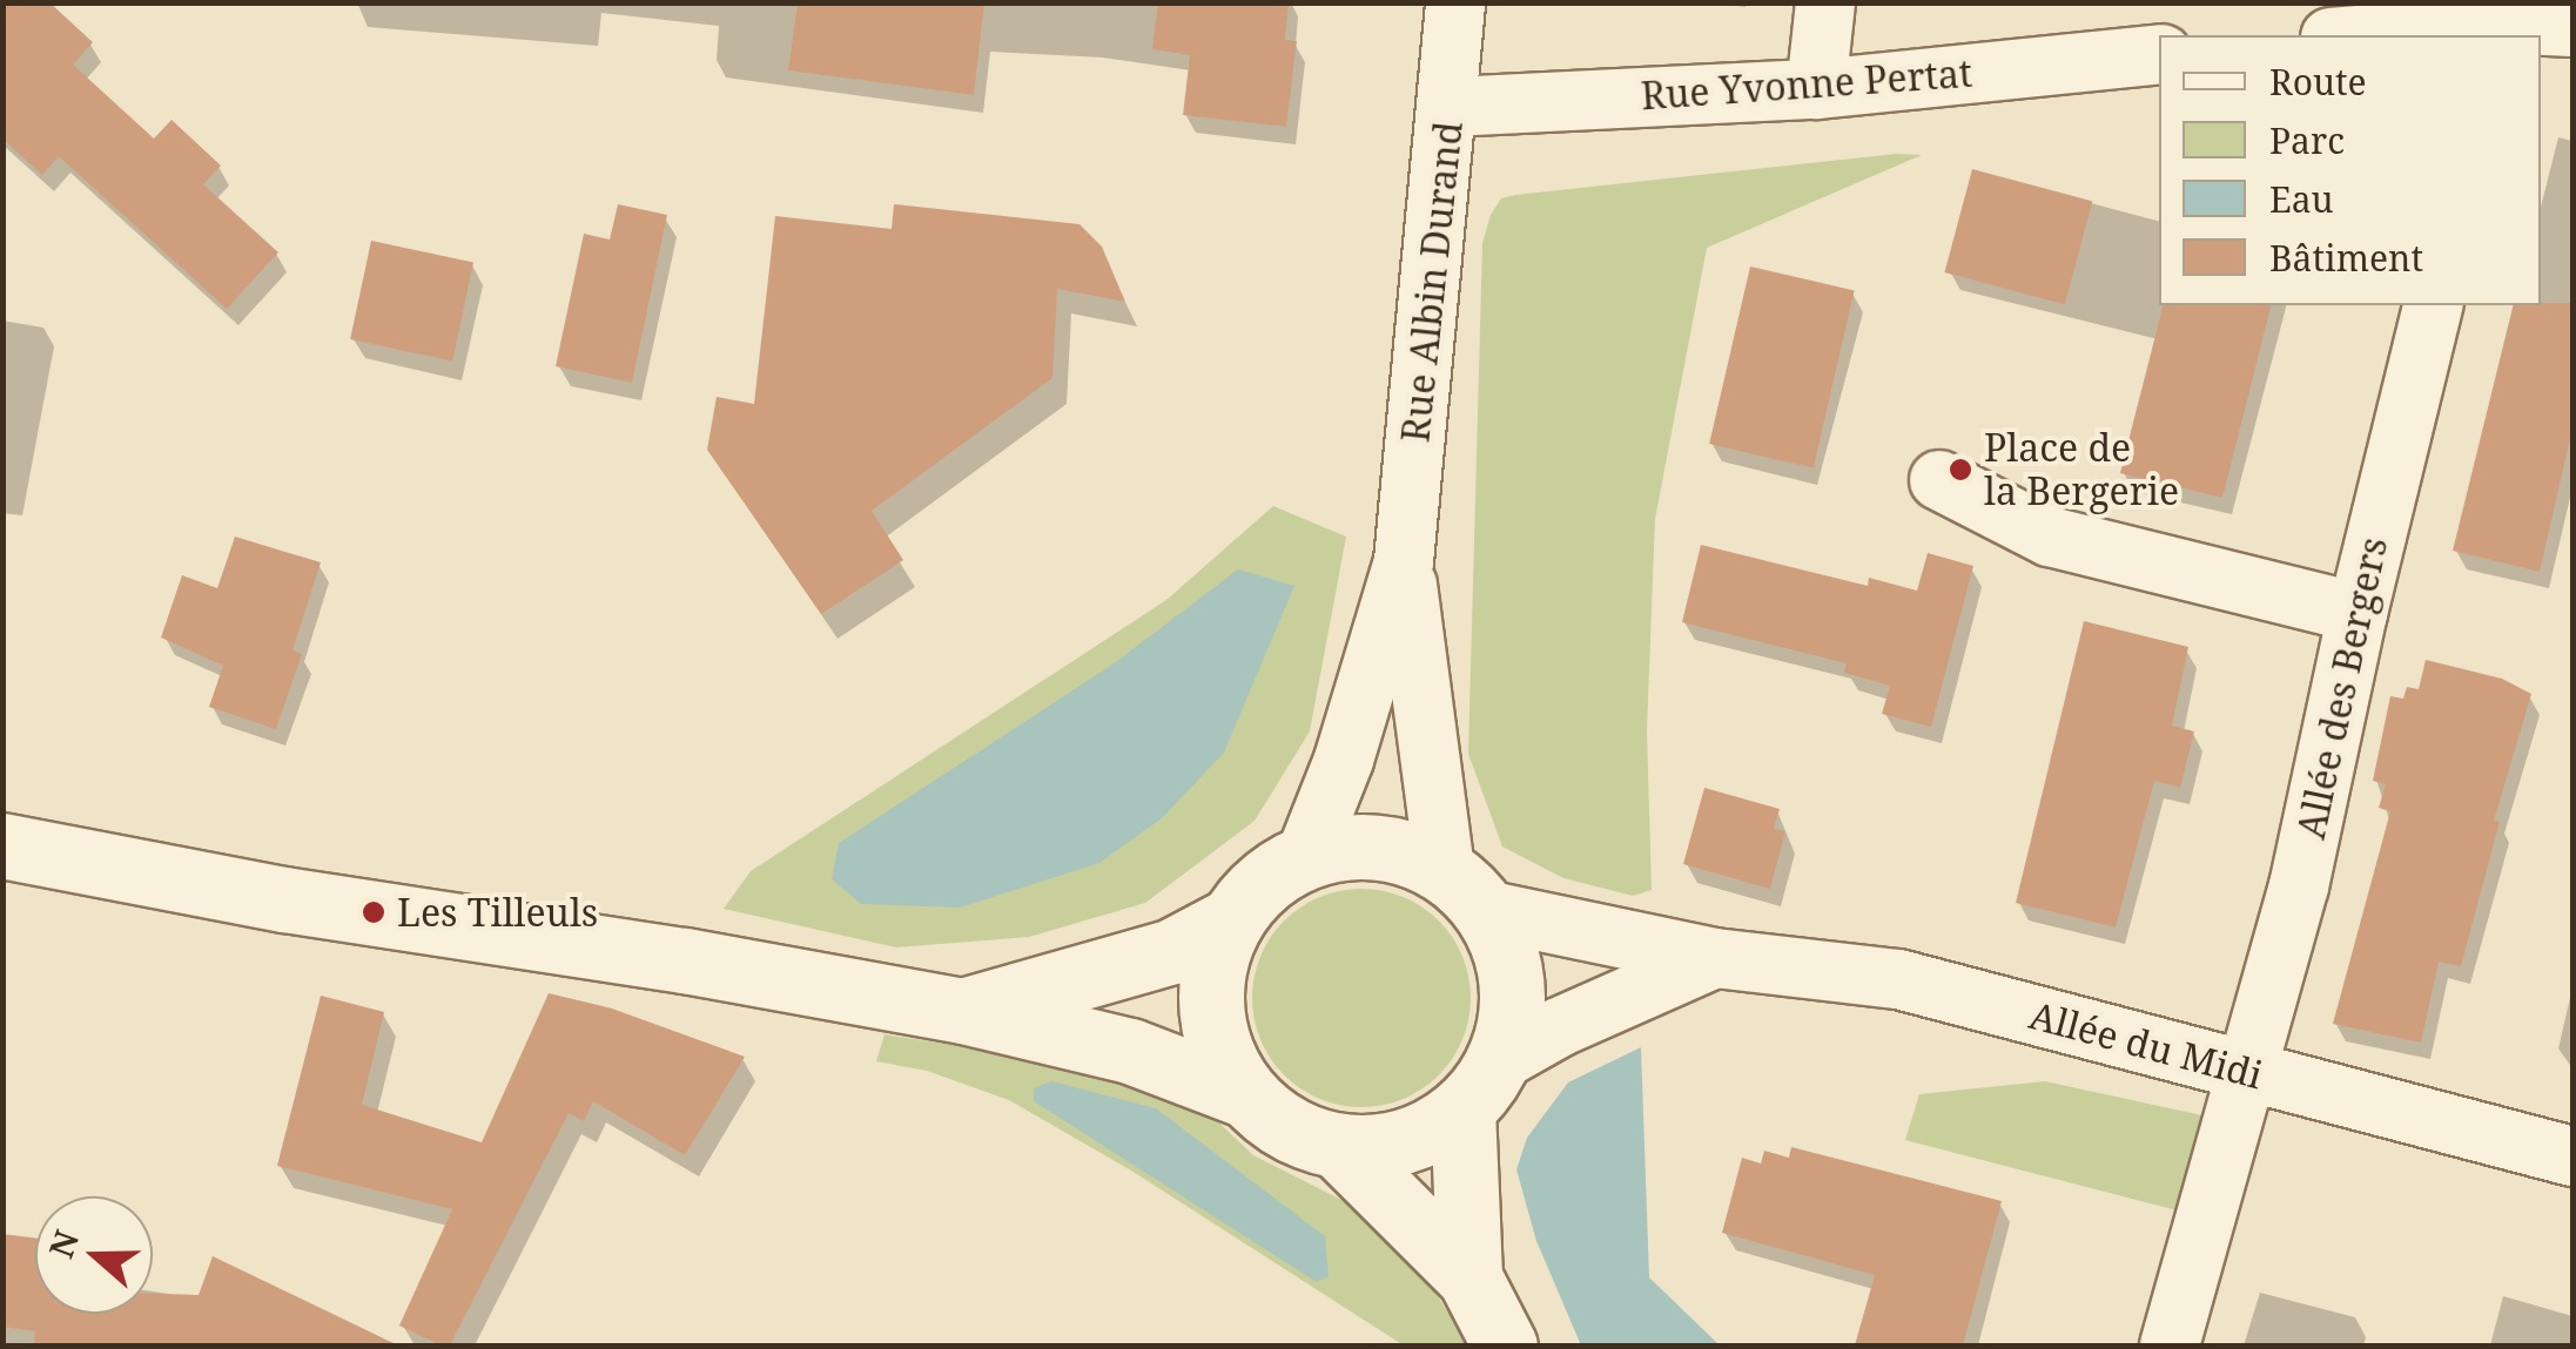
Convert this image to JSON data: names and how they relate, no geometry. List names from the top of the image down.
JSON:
{
  "streets": {
    "street": [
      "Rue Yvonne Pertat",
      "Rue Albin Durand",
      "Allée des Bergers",
      "Allée du Midi"
    ]
  },
  "crossings": [
    ["Rue Yvonne Pertat", "Rue Albin Durand"],
    ["Rue Albin Durand", "Allée du Midi"],
    ["Allée des Bergers", "Allée du Midi"]
  ],
  "places": ["Place de la Bergerie", "Les Tilleuls"],
  "legend": [
    "Route",
    "Parc",
    "Eau",
    "Bâtiment"
  ],
  "north": "left"
}
